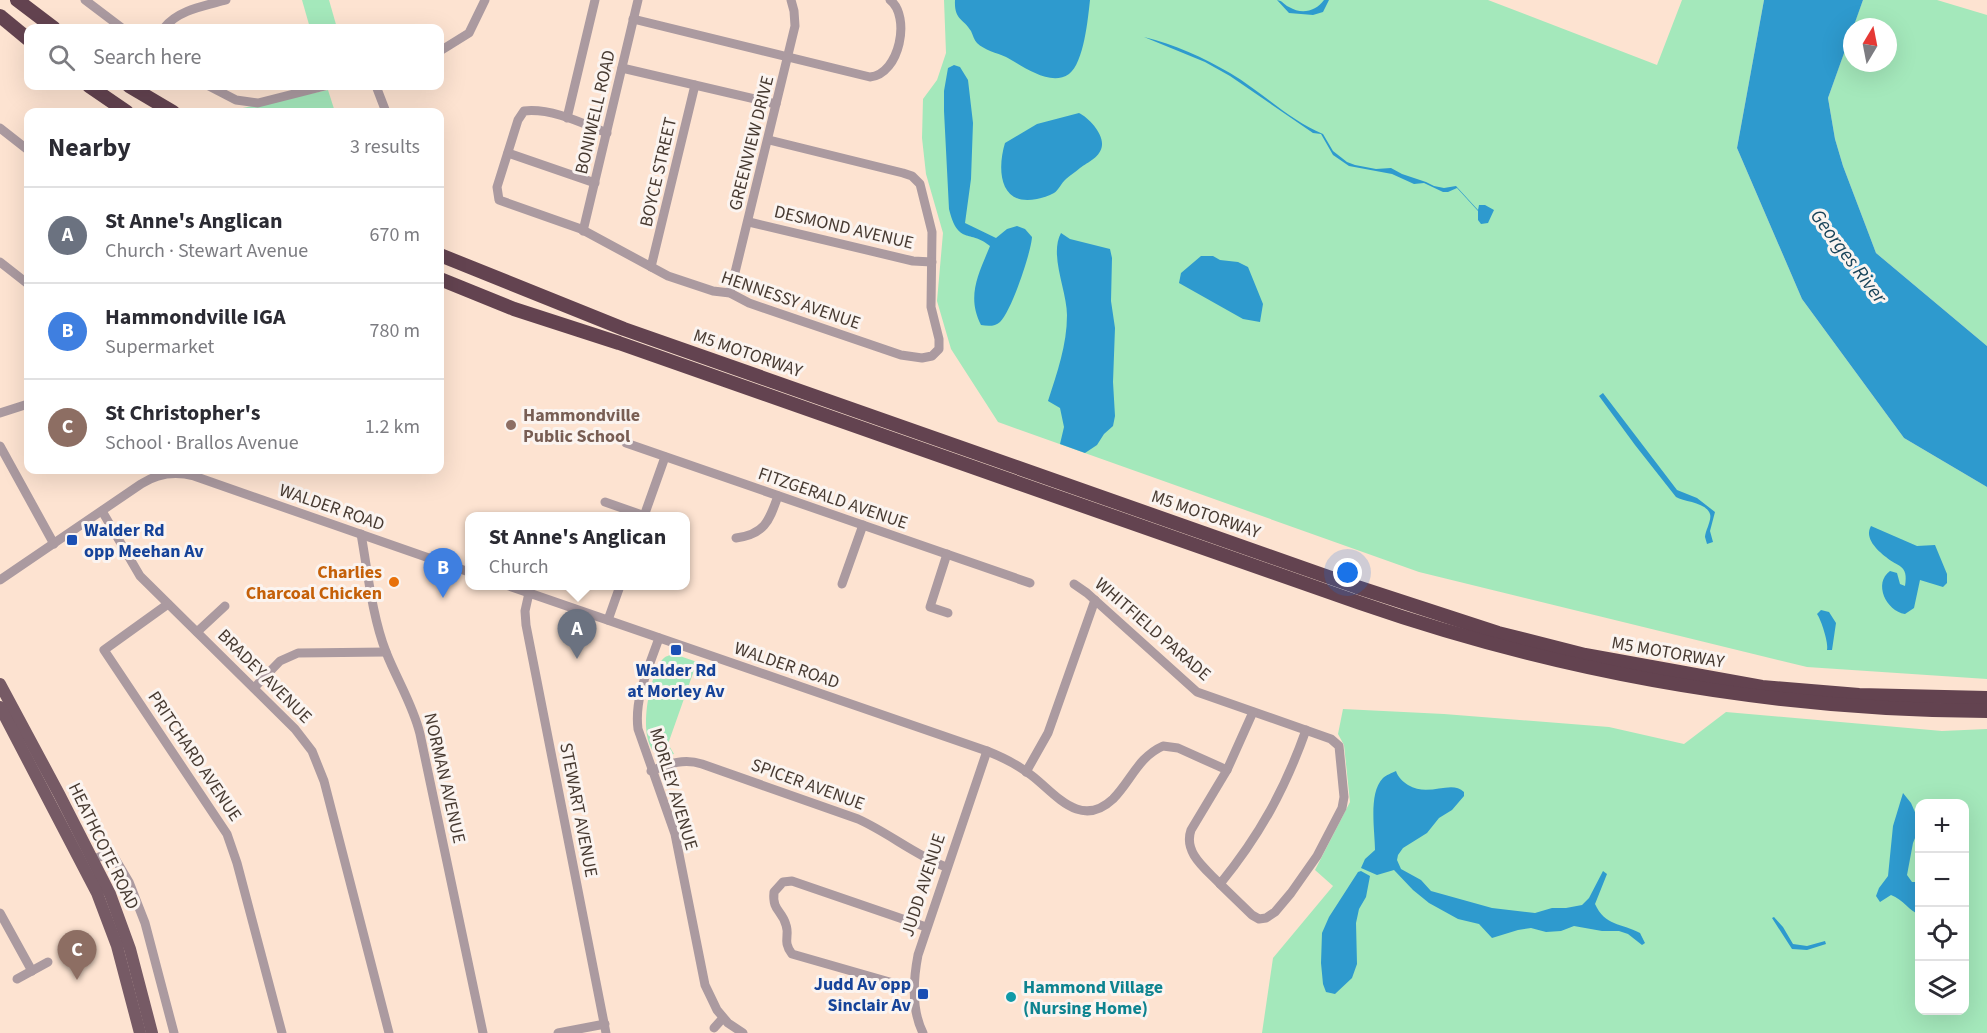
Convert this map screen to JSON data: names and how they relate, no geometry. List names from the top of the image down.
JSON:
{
  "streets": {
    "highway": ["M5 MOTORWAY"],
    "main road": ["HEATHCOTE ROAD"],
    "street": [
      "BONIWELL ROAD",
      "GREENVIEW DRIVE",
      "BOYCE STREET",
      "DESMOND AVENUE",
      "HENNESSY AVENUE",
      "FITZGERALD AVENUE",
      "WALDER ROAD",
      "WHITFIELD PARADE",
      "BRADEY AVENUE",
      "PRITCHARD AVENUE",
      "NORMAN AVENUE",
      "SPICER AVENUE",
      "MORLEY AVENUE",
      "STEWART AVENUE",
      "JUDD AVENUE"
    ]
  },
  "crossings": [
    ["BONIWELL ROAD", "HENNESSY AVENUE"],
    ["GREENVIEW DRIVE", "DESMOND AVENUE"],
    ["GREENVIEW DRIVE", "HENNESSY AVENUE"],
    ["BOYCE STREET", "HENNESSY AVENUE"],
    ["DESMOND AVENUE", "HENNESSY AVENUE"],
    ["WALDER ROAD", "BRADEY AVENUE"],
    ["WALDER ROAD", "NORMAN AVENUE"],
    ["WALDER ROAD", "MORLEY AVENUE"],
    ["WALDER ROAD", "STEWART AVENUE"],
    ["WALDER ROAD", "JUDD AVENUE"],
    ["BRADEY AVENUE", "PRITCHARD AVENUE"],
    ["SPICER AVENUE", "MORLEY AVENUE"],
    ["SPICER AVENUE", "JUDD AVENUE"]
  ],
  "water": ["Georges River"],
  "places": {
    "other": ["Hammondville Public School", "Charlies Charcoal Chicken", "Hammond Village (Nursing Home)"],
    "transit": ["Walder Rd opp Meehan Av", "Walder Rd at Morley Av", "Judd Av opp Sinclair Av"]
  },
  "north": "top",
  "page": {
    "search": "Search here",
    "heading": ["Nearby", "3 results"],
    "list": [
      {
        "mark": "A",
        "name": "St Anne's Anglican",
        "note": "Church · Stewart Avenue",
        "value": "670 m"
      },
      {
        "mark": "B",
        "name": "Hammondville IGA",
        "note": "Supermarket",
        "value": "780 m"
      },
      {
        "mark": "C",
        "name": "St Christopher's",
        "note": "School · Brallos Avenue",
        "value": "1.2 km"
      }
    ],
    "popup": ["St Anne's Anglican", "Church"],
    "pins": ["B", "A", "C"],
    "map_buttons": ["+", "−"]
  }
}
